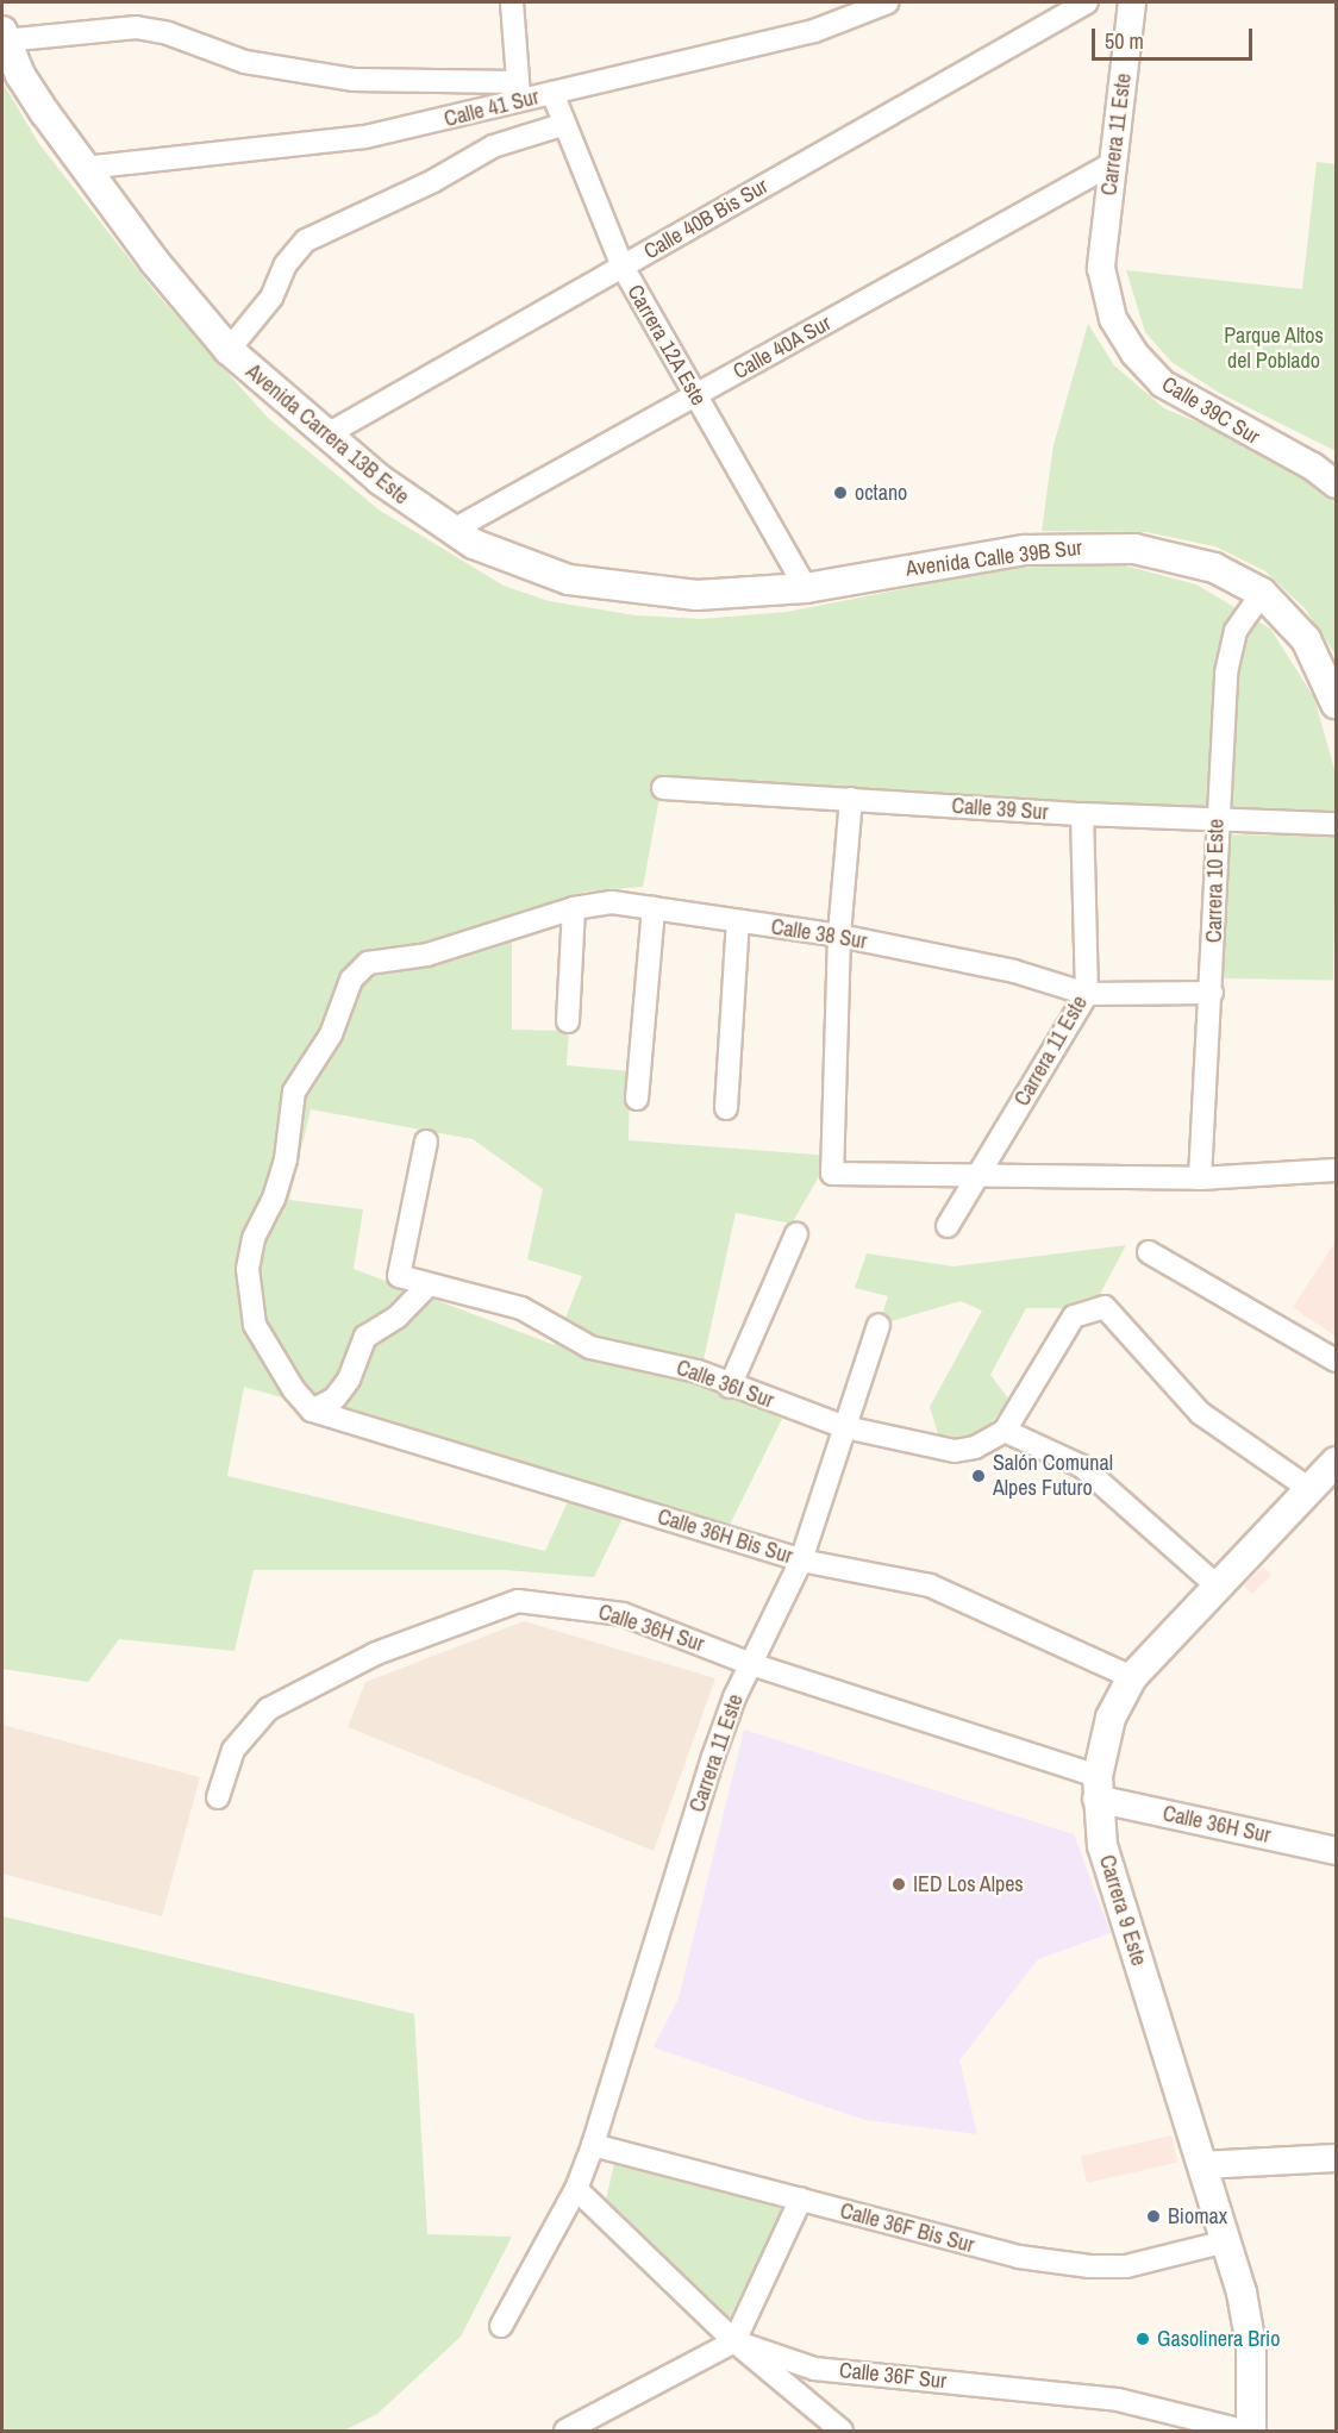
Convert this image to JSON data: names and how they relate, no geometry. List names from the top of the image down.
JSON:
{
  "streets": {
    "main road": ["Avenida Carrera 13B Este", "Avenida Calle 39B Sur", "Carrera 9 Este"],
    "street": [
      "Calle 41 Sur",
      "Carrera 11 Este",
      "Calle 40B Bis Sur",
      "Carrera 12A Este",
      "Calle 40A Sur",
      "Calle 39C Sur",
      "Calle 39 Sur",
      "Carrera 10 Este",
      "Calle 38 Sur",
      "Calle 36I Sur",
      "Calle 36H Bis Sur",
      "Calle 36H Sur",
      "Calle 36F Bis Sur",
      "Calle 36F Sur"
    ]
  },
  "crossings": [
    ["Calle 41 Sur", "Carrera 12A Este"],
    ["Calle 41 Sur", "Avenida Carrera 13B Este"],
    ["Carrera 11 Este", "Calle 40A Sur"],
    ["Carrera 11 Este", "Calle 39C Sur"],
    ["Carrera 11 Este", "Calle 39 Sur"],
    ["Carrera 11 Este", "Calle 38 Sur"],
    ["Carrera 11 Este", "Calle 36I Sur"],
    ["Carrera 11 Este", "Calle 36H Bis Sur"],
    ["Carrera 11 Este", "Calle 36H Sur"],
    ["Carrera 11 Este", "Calle 36F Bis Sur"],
    ["Calle 40B Bis Sur", "Carrera 12A Este"],
    ["Calle 40B Bis Sur", "Avenida Carrera 13B Este"],
    ["Carrera 12A Este", "Calle 40A Sur"],
    ["Carrera 12A Este", "Avenida Carrera 13B Este"],
    ["Carrera 12A Este", "Avenida Calle 39B Sur"],
    ["Calle 40A Sur", "Avenida Carrera 13B Este"],
    ["Avenida Carrera 13B Este", "Avenida Calle 39B Sur"],
    ["Avenida Calle 39B Sur", "Carrera 10 Este"],
    ["Calle 39 Sur", "Carrera 10 Este"],
    ["Carrera 10 Este", "Calle 38 Sur"],
    ["Calle 38 Sur", "Calle 36H Bis Sur"],
    ["Calle 36H Bis Sur", "Carrera 9 Este"],
    ["Calle 36H Sur", "Carrera 9 Este"],
    ["Carrera 9 Este", "Calle 36F Bis Sur"]
  ],
  "parks": ["Parque Altos del Poblado"],
  "places": [
    "octano",
    "Salón Comunal Alpes Futuro",
    "IED Los Alpes",
    "Biomax",
    "Gasolinera Brio"
  ],
  "scale_bar": "50 m"
}
